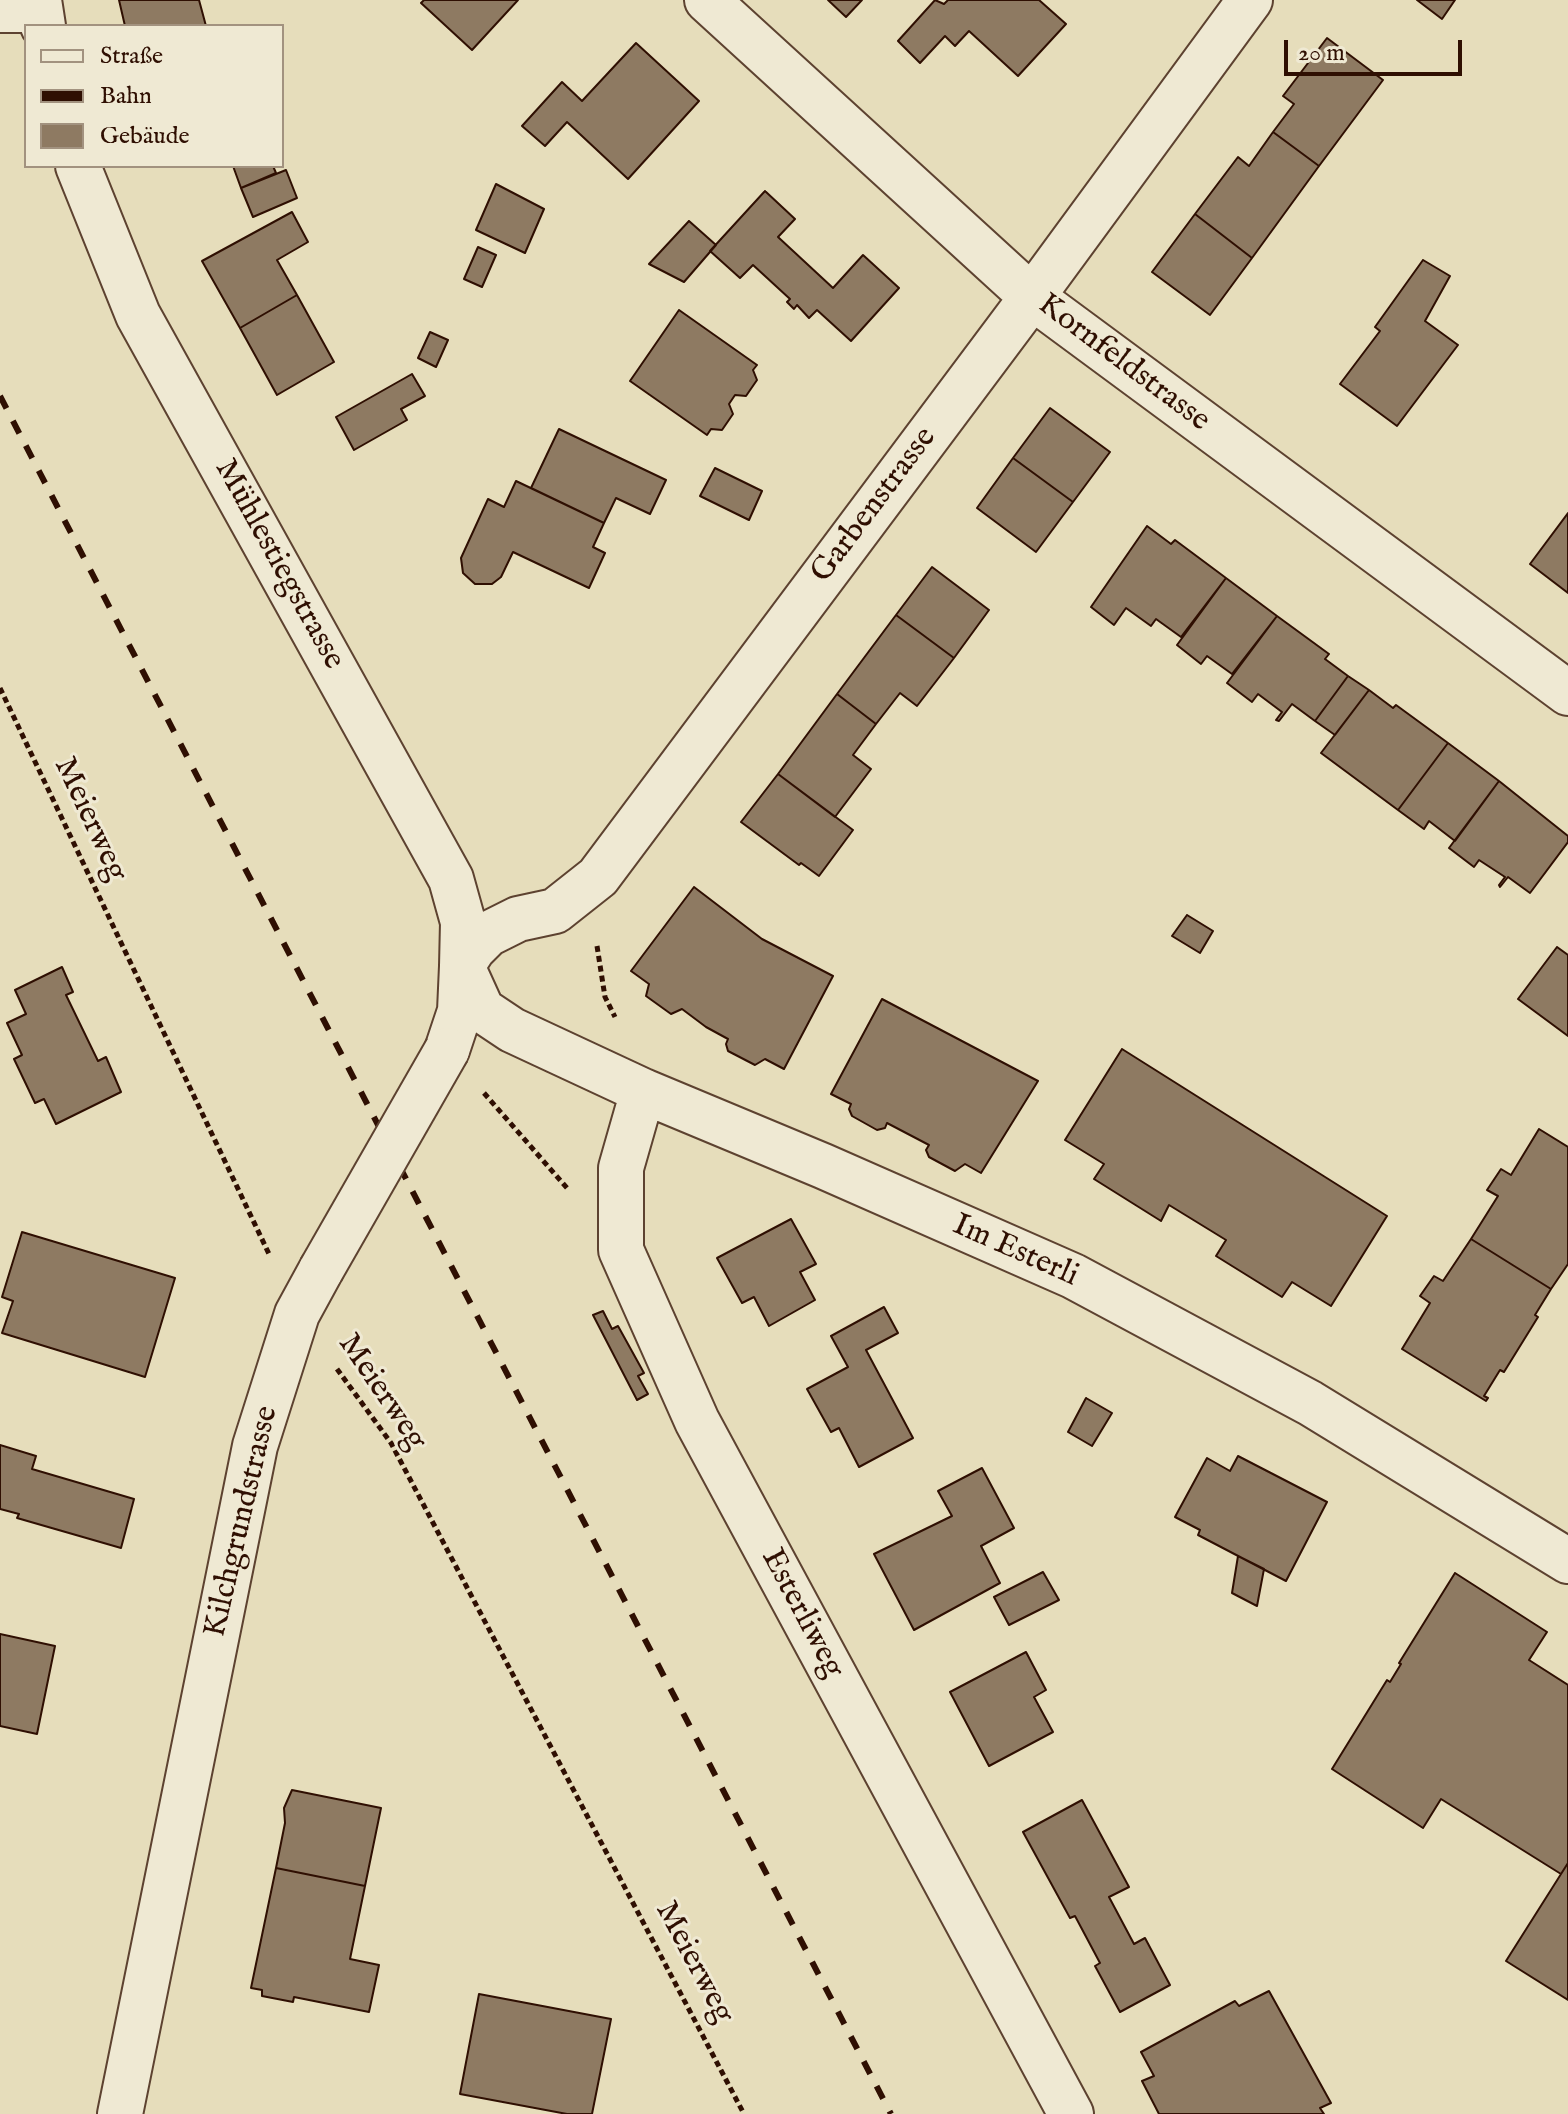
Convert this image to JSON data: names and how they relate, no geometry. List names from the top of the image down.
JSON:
{
  "streets": {
    "street": [
      "Kornfeldstrasse",
      "Garbenstrasse",
      "Mühlestiegstrasse",
      "Im Esterli",
      "Kilchgrundstrasse",
      "Esterliweg"
    ],
    "path": ["Meierweg"]
  },
  "crossings": [
    ["Kornfeldstrasse", "Garbenstrasse"],
    ["Garbenstrasse", "Mühlestiegstrasse"],
    ["Garbenstrasse", "Im Esterli"],
    ["Garbenstrasse", "Kilchgrundstrasse"],
    ["Mühlestiegstrasse", "Im Esterli"],
    ["Mühlestiegstrasse", "Kilchgrundstrasse"],
    ["Meierweg", "Kilchgrundstrasse"],
    ["Im Esterli", "Kilchgrundstrasse"],
    ["Im Esterli", "Esterliweg"]
  ],
  "legend": ["Straße", "Bahn", "Gebäude"],
  "scale_bar": "20 m"
}
